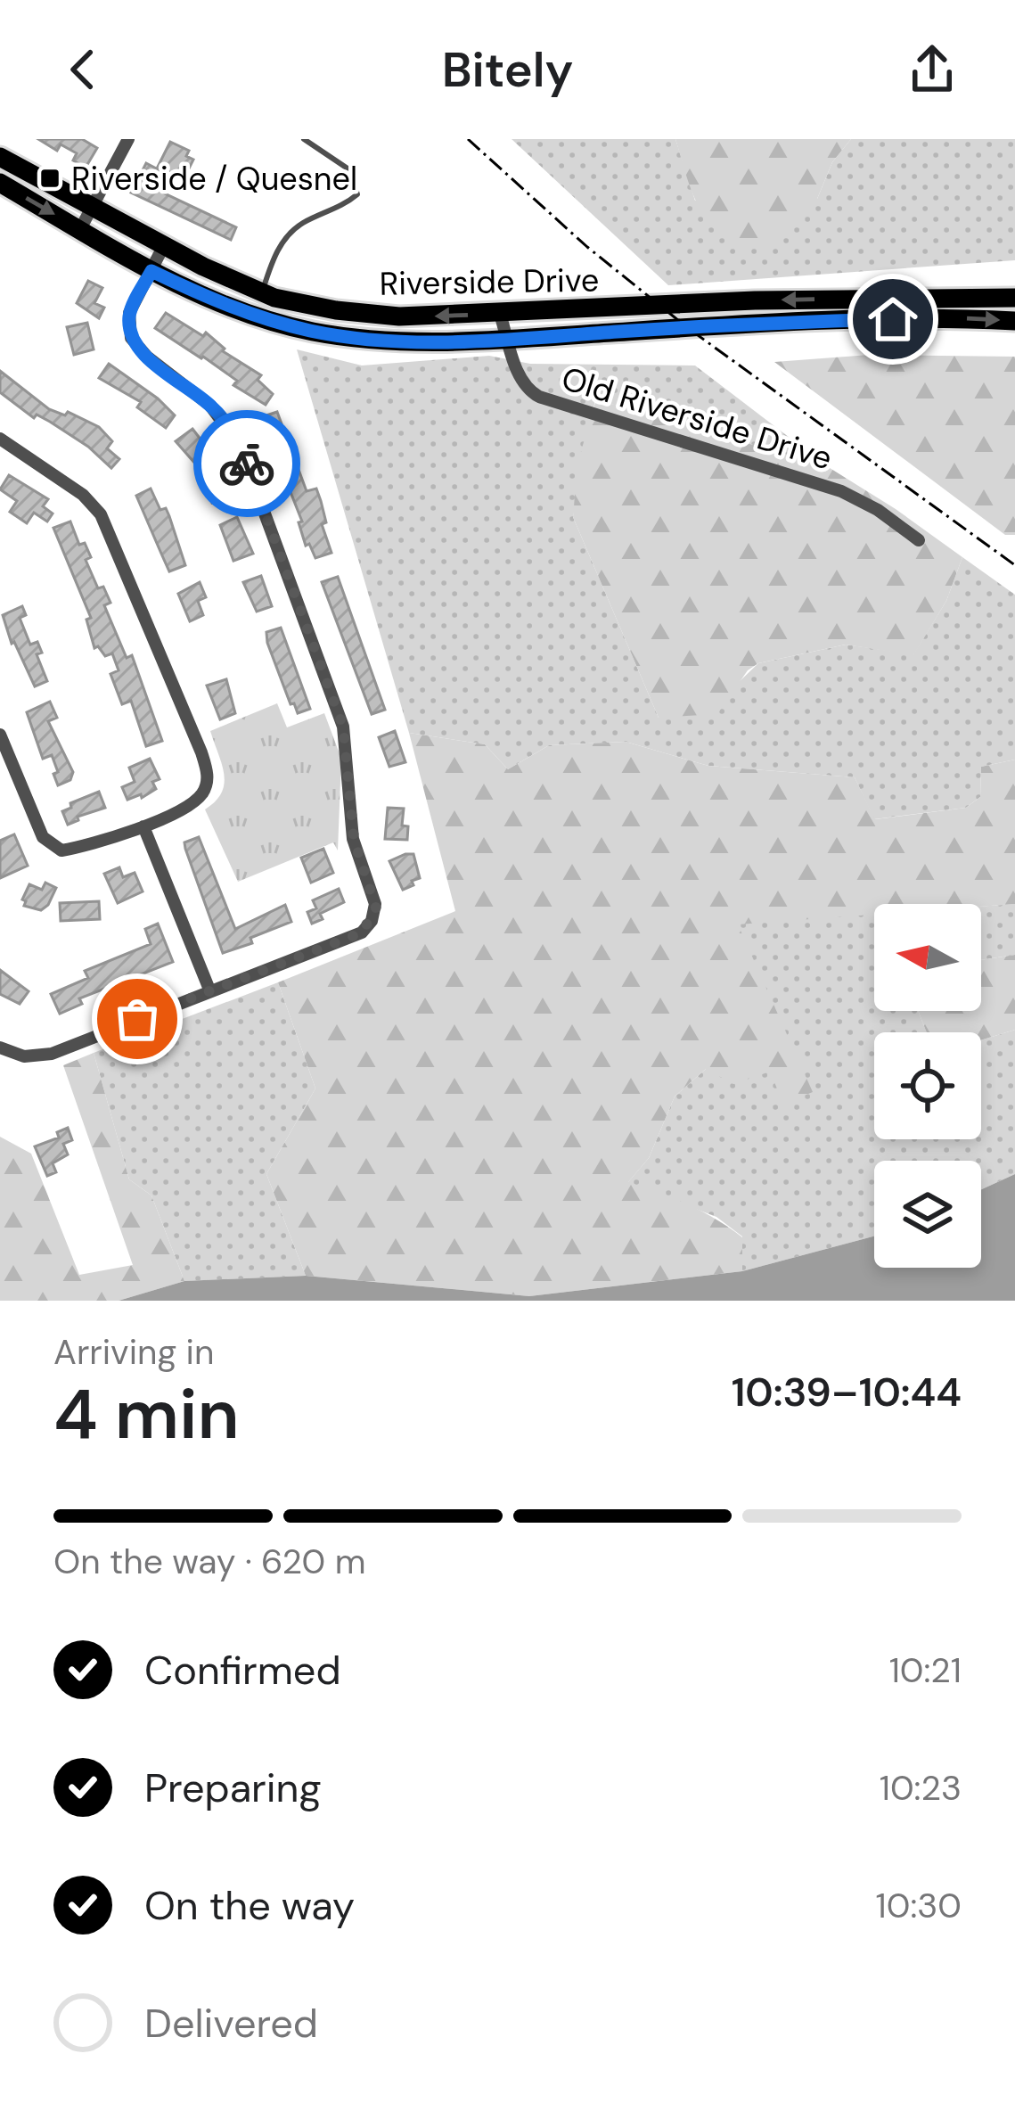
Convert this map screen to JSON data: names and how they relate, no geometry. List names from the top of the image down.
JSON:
{
  "streets": {
    "main road": ["Riverside Drive"],
    "street": ["Old Riverside Drive"]
  },
  "crossings": [
    ["Riverside Drive", "Old Riverside Drive"]
  ],
  "places": {
    "transit": ["Riverside / Quesnel"]
  },
  "north": "left",
  "page": {
    "header": "Bitely",
    "heading": ["4 min", "Arriving in", "10:39–10:44"],
    "bar": "On the way · 620 m",
    "list": [
      ["Confirmed", "10:21"],
      ["Preparing", "10:23"],
      ["On the way", "10:30"],
      "Delivered"
    ]
  }
}
